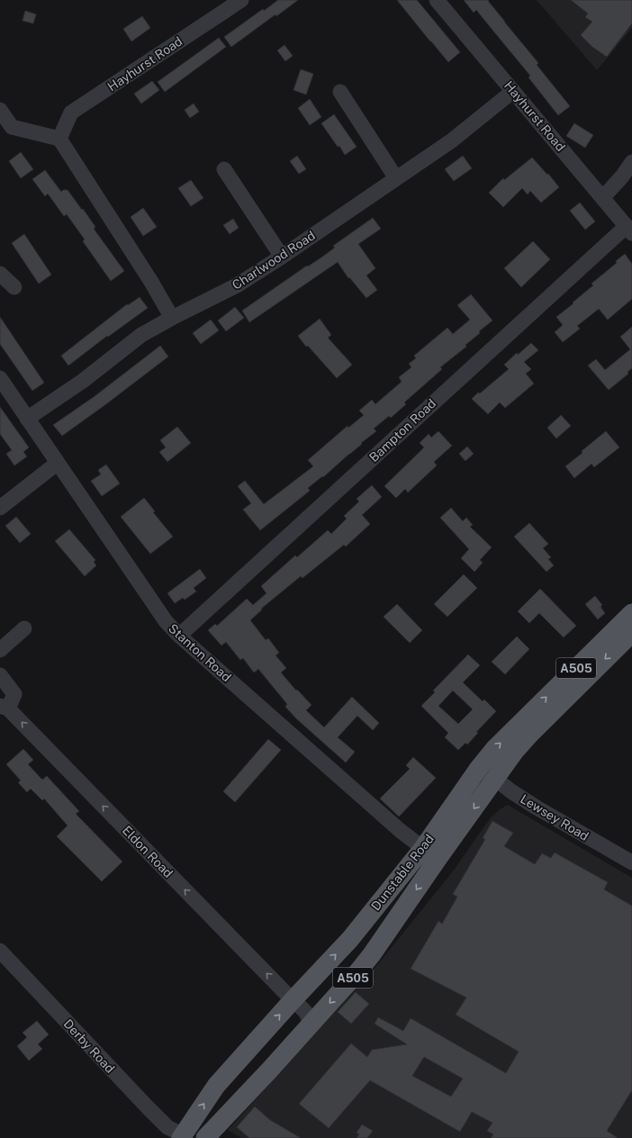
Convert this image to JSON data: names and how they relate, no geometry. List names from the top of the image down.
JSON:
{
  "streets": {
    "main road": ["A505", "Dunstable Road"],
    "street": [
      "Hayhurst Road",
      "Charlwood Road",
      "Bampton Road",
      "Stanton Road",
      "Lewsey Road",
      "Eldon Road",
      "Derby Road"
    ]
  },
  "crossings": [
    ["Hayhurst Road", "Charlwood Road"],
    ["Hayhurst Road", "Bampton Road"],
    ["Charlwood Road", "Stanton Road"],
    ["Bampton Road", "Stanton Road"],
    ["Stanton Road", "Dunstable Road"],
    ["Lewsey Road", "Dunstable Road"],
    ["Eldon Road", "Dunstable Road"],
    ["Dunstable Road", "Derby Road"]
  ],
  "one_way": ["Eldon Road"]
}
